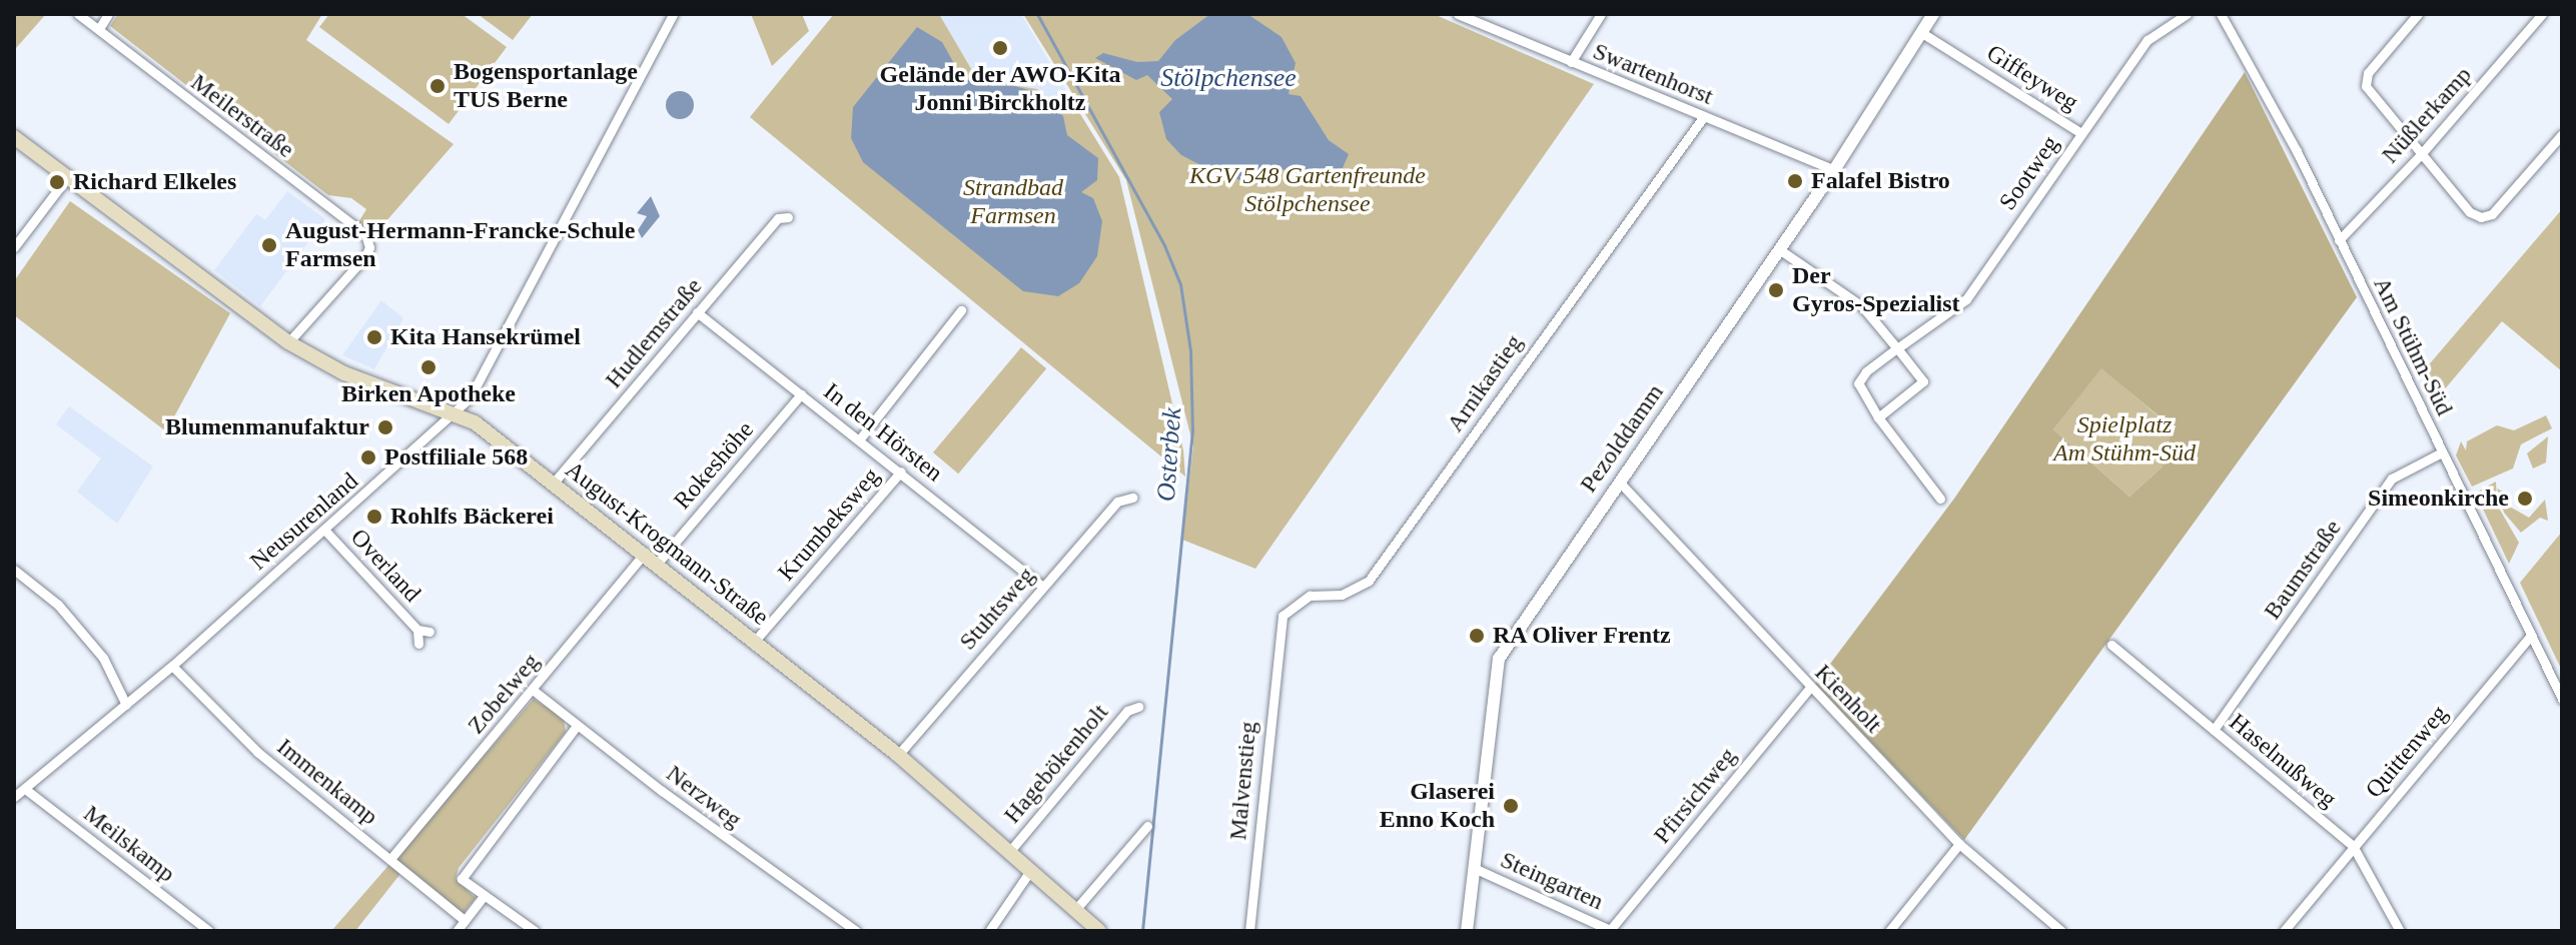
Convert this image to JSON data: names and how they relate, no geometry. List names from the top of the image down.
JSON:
{
  "streets": {
    "main road": ["August-Krogmann-Straße"],
    "street": [
      "Swartenhorst",
      "Giffeyweg",
      "Nüßlerkamp",
      "Meilerstraße",
      "Sootweg",
      "Hudlemstraße",
      "Am Stühm-Süd",
      "Arnikastieg",
      "In den Hörsten",
      "Pezolddamm",
      "Rokeshöhe",
      "Neusurenland",
      "Krumbeksweg",
      "Overland",
      "Baumstraße",
      "Stuhtsweg",
      "Zobelweg",
      "Kienholt",
      "Quittenweg",
      "Haselnußweg",
      "Hagebökenholt",
      "Malvenstieg",
      "Immenkamp",
      "Pfirsichweg",
      "Nerzweg",
      "Meilskamp",
      "Steingarten"
    ]
  },
  "crossings": [
    ["Swartenhorst", "Arnikastieg"],
    ["Swartenhorst", "Pezolddamm"],
    ["Giffeyweg", "Sootweg"],
    ["Giffeyweg", "Pezolddamm"],
    ["Nüßlerkamp", "Am Stühm-Süd"],
    ["Meilerstraße", "August-Krogmann-Straße"],
    ["Hudlemstraße", "In den Hörsten"],
    ["Hudlemstraße", "August-Krogmann-Straße"],
    ["Am Stühm-Süd", "Baumstraße"],
    ["Am Stühm-Süd", "Quittenweg"],
    ["Arnikastieg", "Malvenstieg"],
    ["In den Hörsten", "Rokeshöhe"],
    ["In den Hörsten", "Krumbeksweg"],
    ["In den Hörsten", "Stuhtsweg"],
    ["Pezolddamm", "Kienholt"],
    ["Pezolddamm", "Steingarten"],
    ["Rokeshöhe", "August-Krogmann-Straße"],
    ["Neusurenland", "August-Krogmann-Straße"],
    ["Neusurenland", "Overland"],
    ["Neusurenland", "Immenkamp"],
    ["Neusurenland", "Meilskamp"],
    ["Krumbeksweg", "August-Krogmann-Straße"],
    ["August-Krogmann-Straße", "Stuhtsweg"],
    ["August-Krogmann-Straße", "Zobelweg"],
    ["August-Krogmann-Straße", "Hagebökenholt"],
    ["Baumstraße", "Haselnußweg"],
    ["Zobelweg", "Immenkamp"],
    ["Zobelweg", "Nerzweg"],
    ["Kienholt", "Pfirsichweg"],
    ["Quittenweg", "Haselnußweg"],
    ["Pfirsichweg", "Steingarten"]
  ],
  "water": ["Stölpchensee", "Osterbek"],
  "parks": ["KGV 548 Gartenfreunde Stölpchensee", "Strandbad Farmsen", "Spielplatz Am Stühm-Süd"],
  "places": [
    "Gelände der AWO-Kita Jonni Birckholtz",
    "Bogensportanlage TUS Berne",
    "Falafel Bistro",
    "Richard Elkeles",
    "August-Hermann-Francke-Schule Farmsen",
    "Der Gyros-Spezialist",
    "Kita Hansekrümel",
    "Birken Apotheke",
    "Blumenmanufaktur",
    "Postfiliale 568",
    "Simeonkirche",
    "Rohlfs Bäckerei",
    "RA Oliver Frentz",
    "Glaserei Enno Koch"
  ]
}
